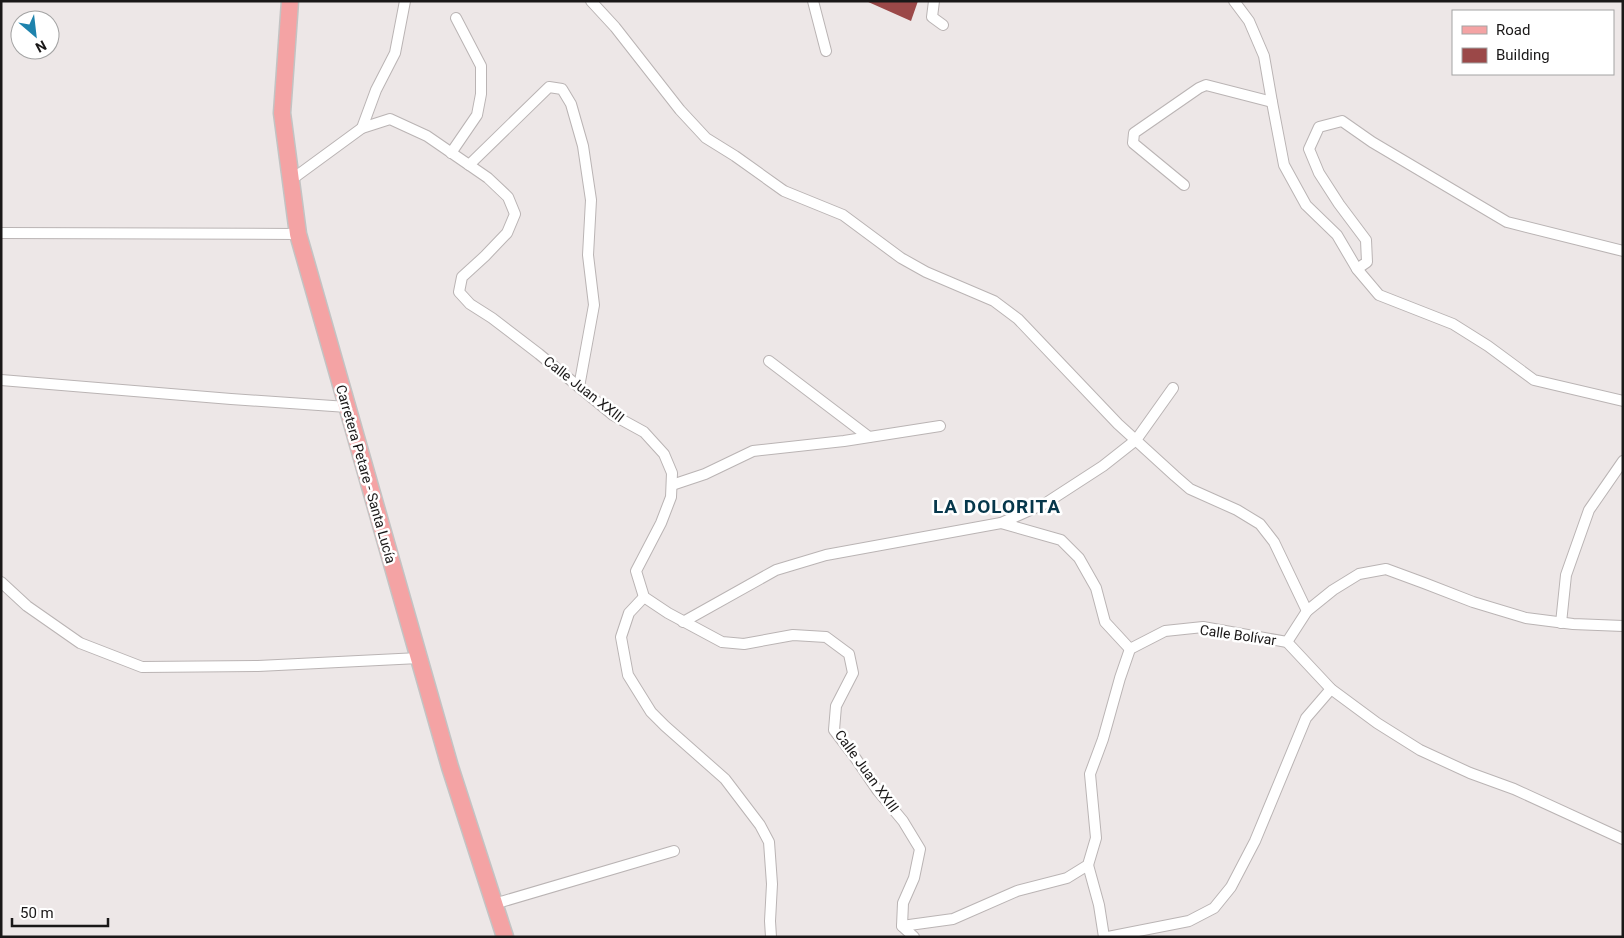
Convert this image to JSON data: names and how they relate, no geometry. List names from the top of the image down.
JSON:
{
  "streets": {
    "main road": ["Carretera Petare - Santa Lucía"],
    "street": ["Calle Juan XXIII", "Calle Bolívar"]
  },
  "crossings": [
    ["Calle Juan XXIII", "Carretera Petare - Santa Lucía"]
  ],
  "districts": ["LA DOLORITA"],
  "legend": ["Road", "Building"],
  "scale_bar": "50 m",
  "north": "bottom right"
}
